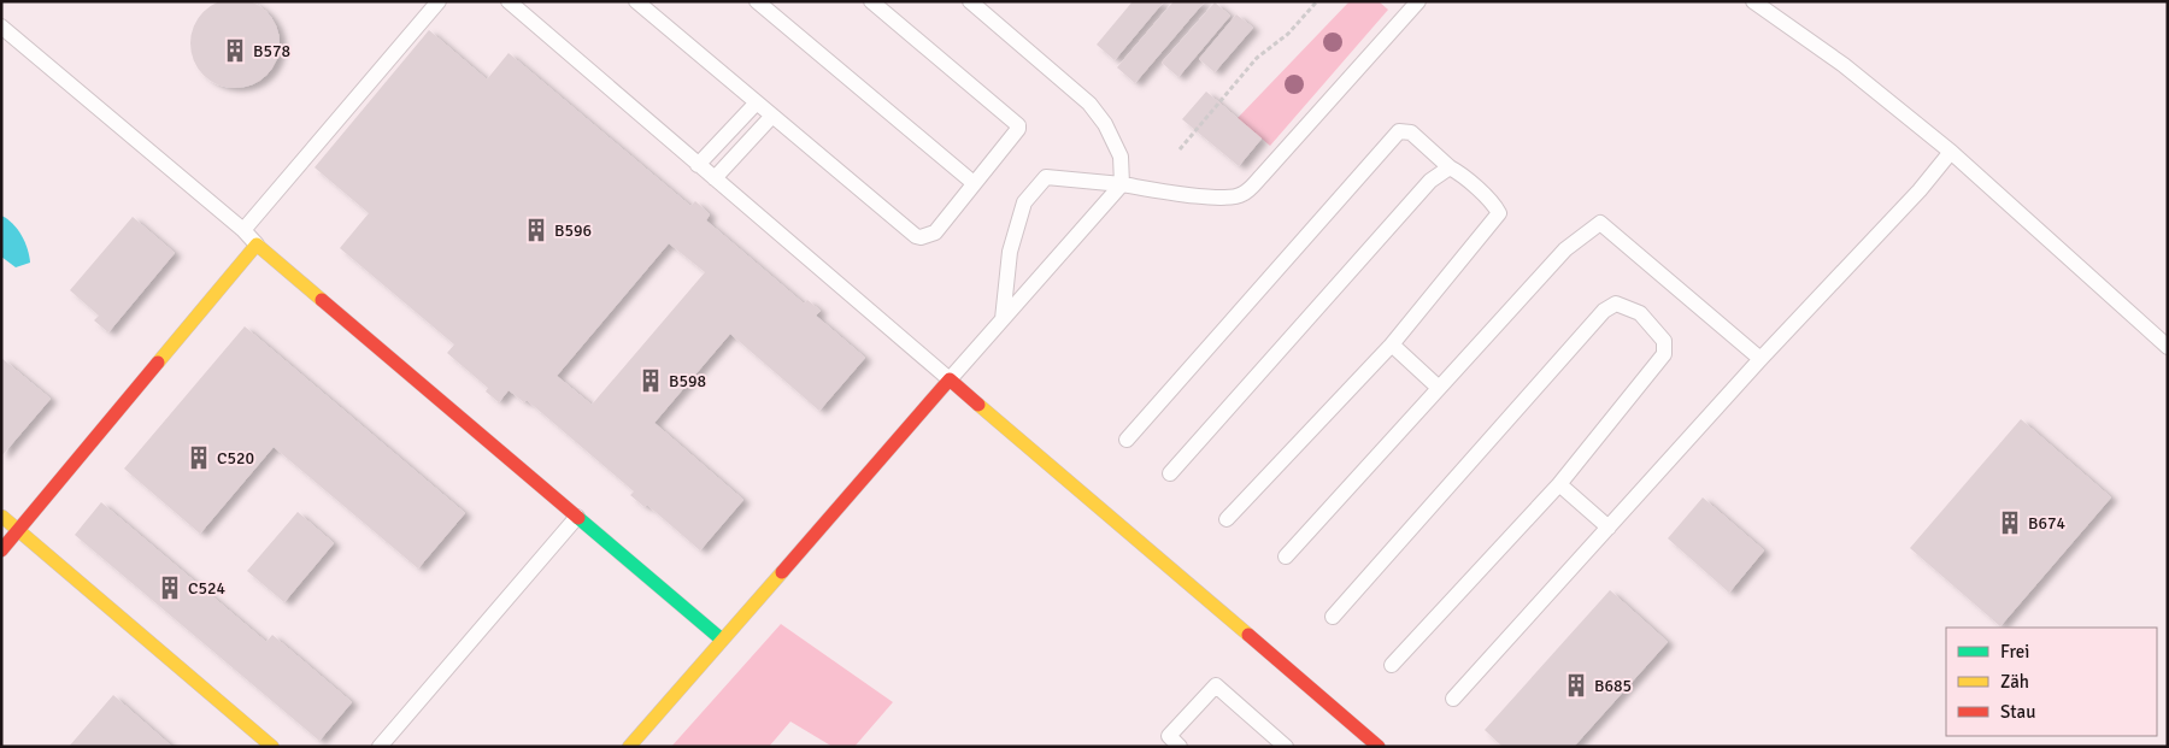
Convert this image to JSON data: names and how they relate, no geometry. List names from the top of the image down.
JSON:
{
  "places": {
    "building": [
      "B578",
      "B596",
      "B598",
      "C520",
      "B674",
      "C524",
      "B685"
    ]
  },
  "legend": ["Frei", "Zäh", "Stau"]
}
